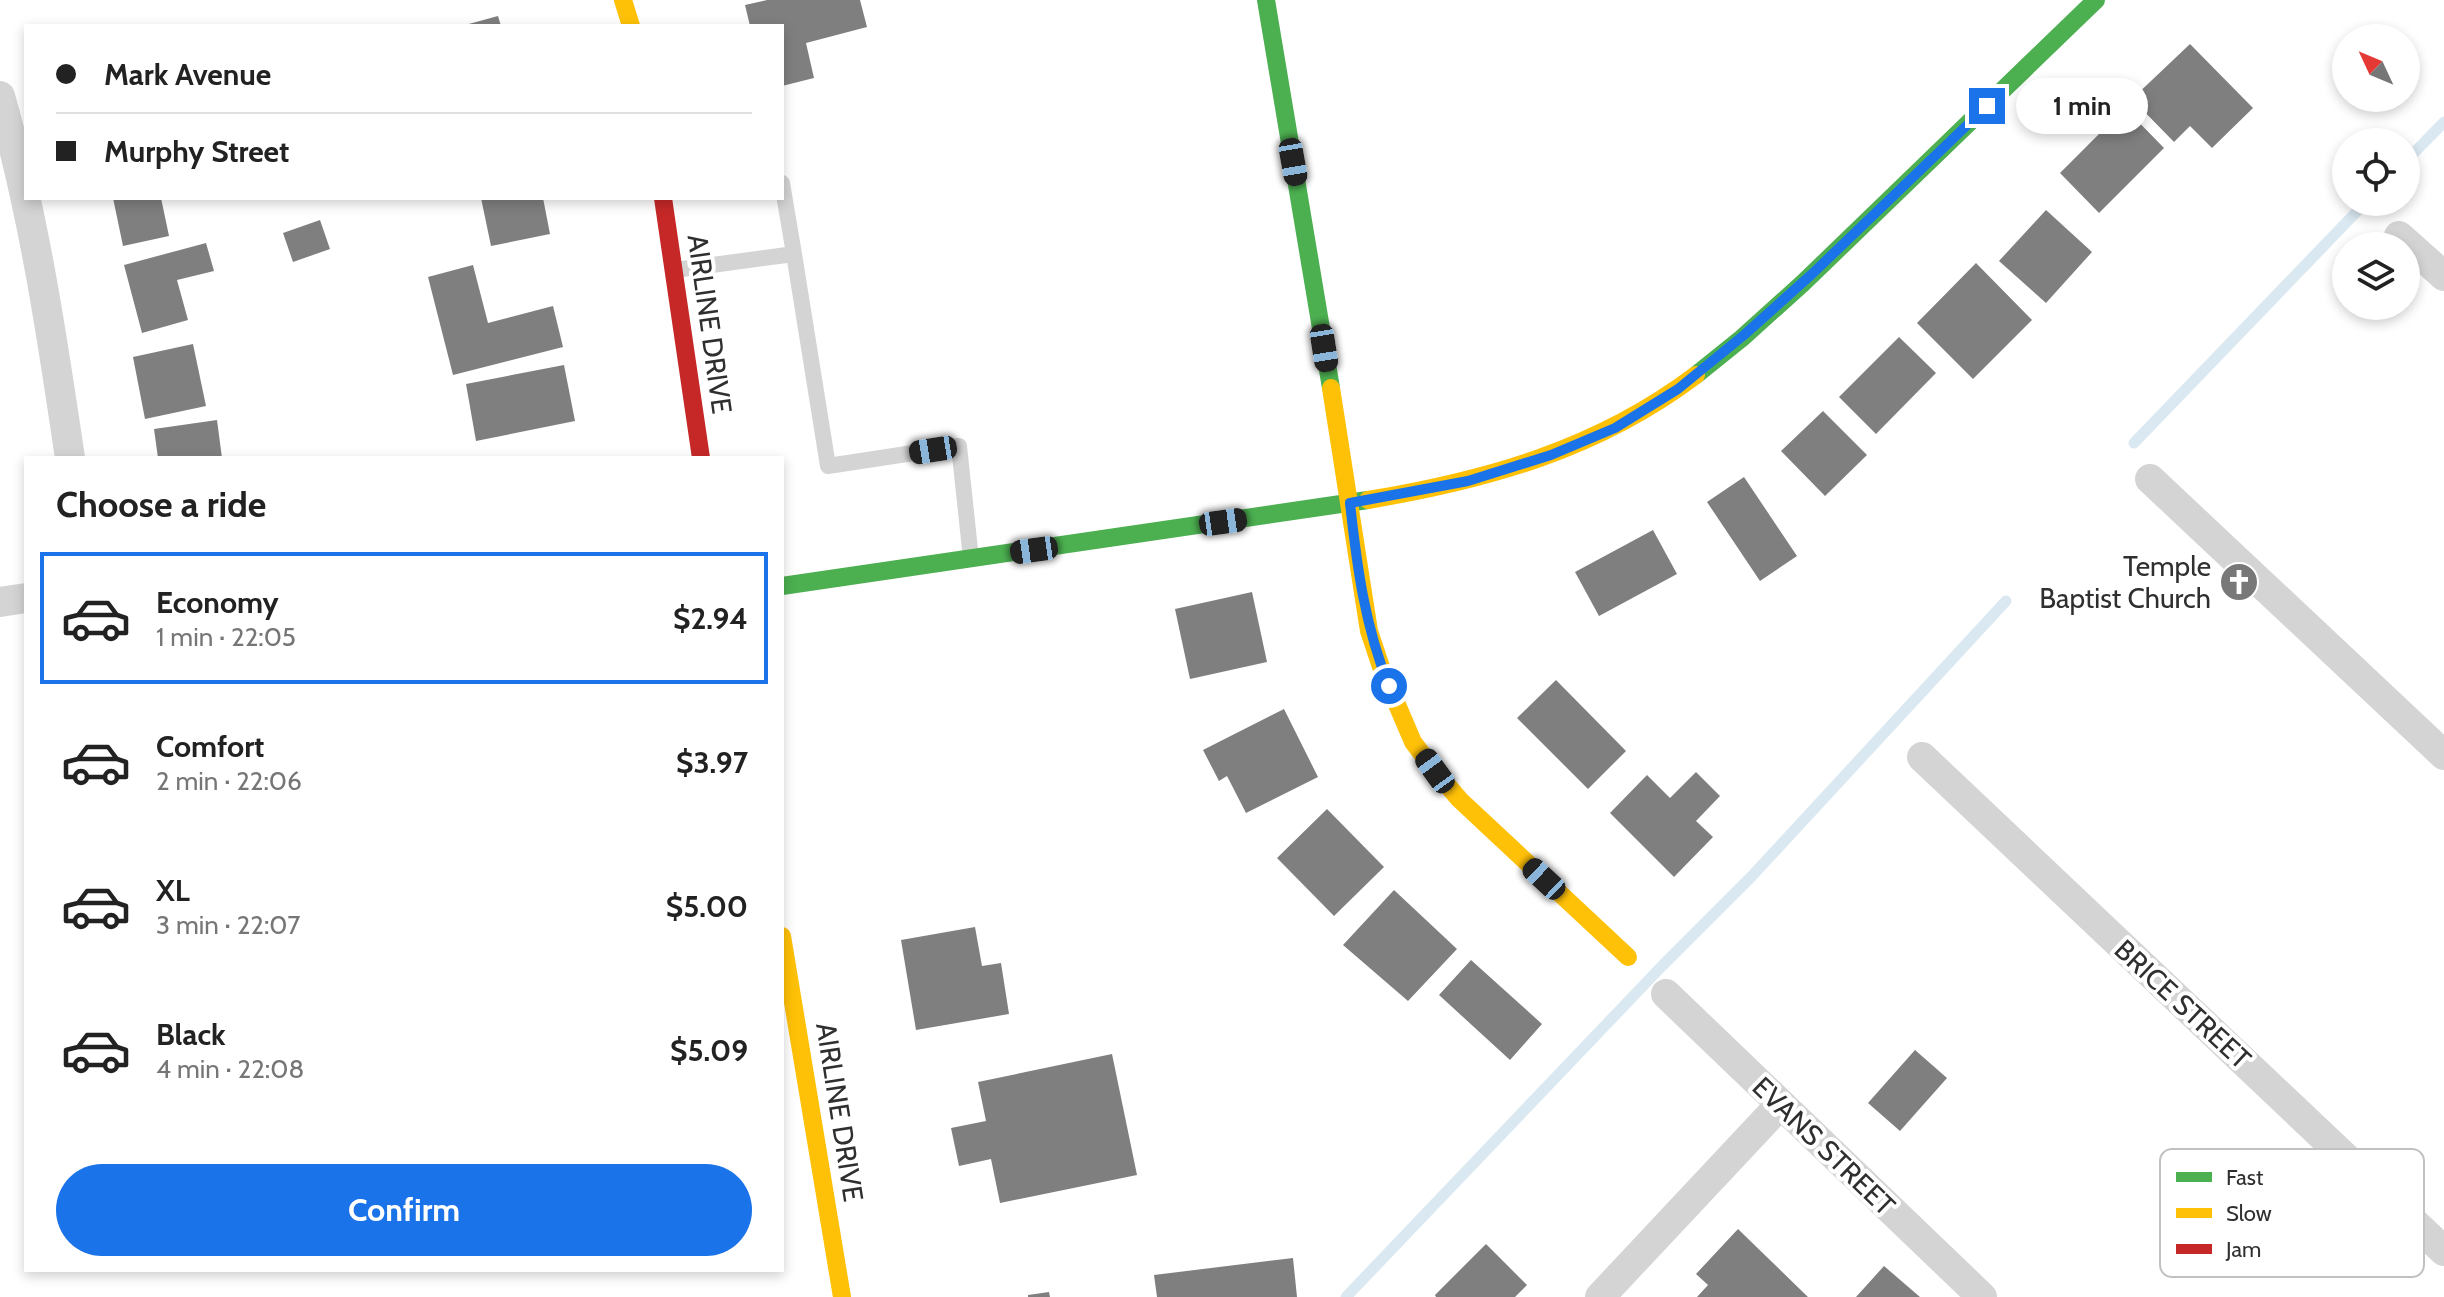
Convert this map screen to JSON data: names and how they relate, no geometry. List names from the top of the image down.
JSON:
{
  "streets": {
    "street": ["AIRLINE DRIVE", "BRICE STREET", "EVANS STREET"]
  },
  "places": {
    "church": ["Temple Baptist Church"]
  },
  "legend": ["Fast", "Slow", "Jam"],
  "north": "top left",
  "page": {
    "banner": ["Mark Avenue", "Murphy Street"],
    "bubble": "1 min",
    "heading": "Choose a ride",
    "list": [
      {
        "name": "Economy",
        "note": "1 min · 22:05",
        "value": "$2.94"
      },
      {
        "name": "Comfort",
        "note": "2 min · 22:06",
        "value": "$3.97"
      },
      {
        "name": "XL",
        "note": "3 min · 22:07",
        "value": "$5.00"
      },
      {
        "name": "Black",
        "note": "4 min · 22:08",
        "value": "$5.09"
      }
    ],
    "buttons": "Confirm"
  }
}
